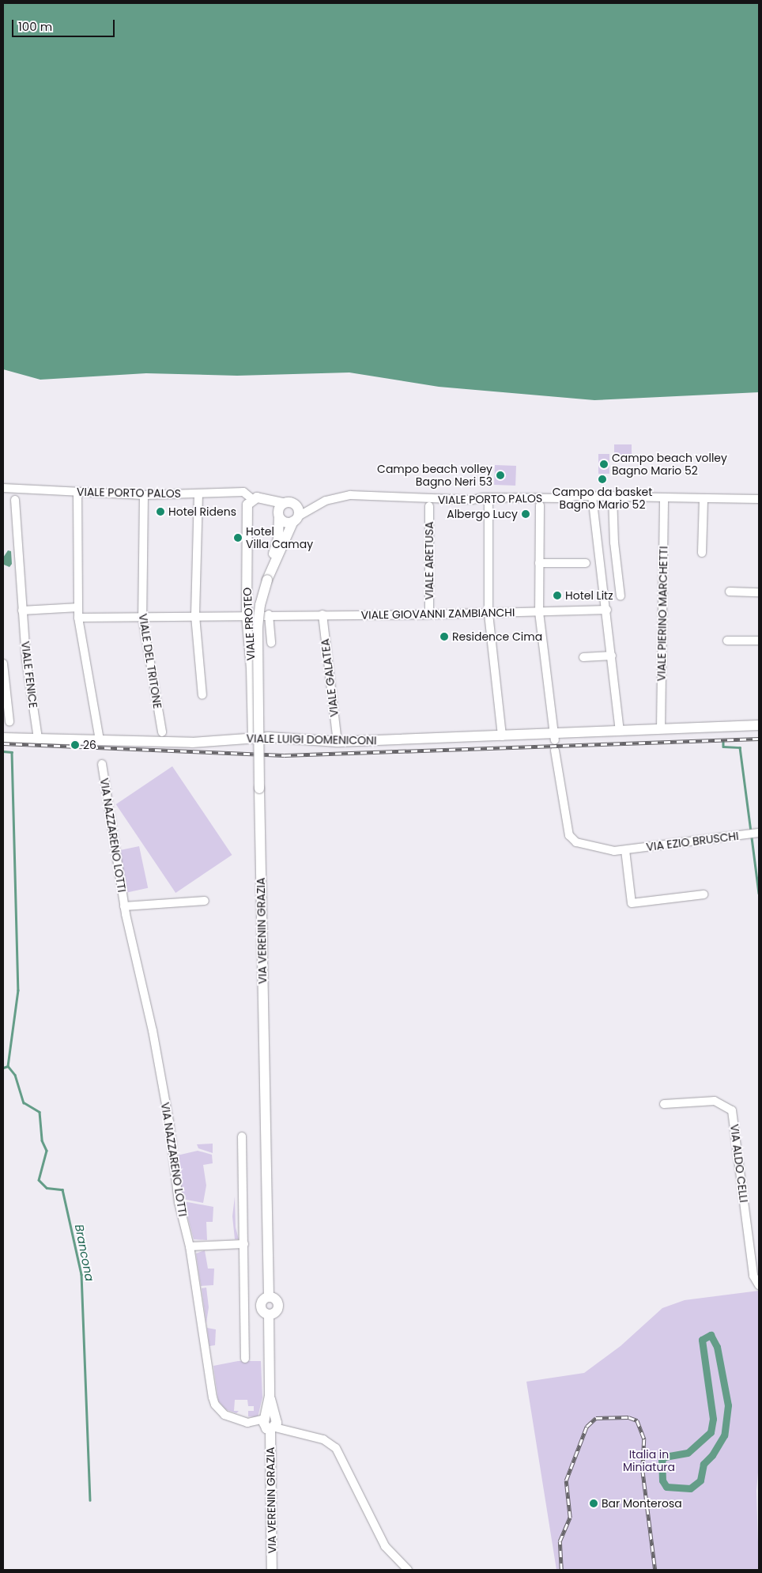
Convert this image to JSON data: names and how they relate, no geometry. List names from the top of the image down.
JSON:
{
  "streets": {
    "street": [
      "VIALE PORTO PALOS",
      "VIALE ARETUSA",
      "VIALE GIOVANNI ZAMBIANCHI",
      "VIALE PIERINO MARCHETTI",
      "VIALE PROTEO",
      "VIALE DEL TRITONE",
      "VIALE FENICE",
      "VIALE GALATEA",
      "VIALE LUIGI DOMENICONI",
      "VIA NAZZARENO LOTTI",
      "VIA EZIO BRUSCHI",
      "VIA VERENIN GRAZIA",
      "VIA ALDO CELLI"
    ]
  },
  "crossings": [
    ["VIALE PORTO PALOS", "VIALE PIERINO MARCHETTI"],
    ["VIALE PORTO PALOS", "VIALE PROTEO"],
    ["VIALE PORTO PALOS", "VIALE DEL TRITONE"],
    ["VIALE PORTO PALOS", "VIA VERENIN GRAZIA"],
    ["VIALE ARETUSA", "VIALE GIOVANNI ZAMBIANCHI"],
    ["VIALE GIOVANNI ZAMBIANCHI", "VIALE PROTEO"],
    ["VIALE GIOVANNI ZAMBIANCHI", "VIALE DEL TRITONE"],
    ["VIALE GIOVANNI ZAMBIANCHI", "VIALE GALATEA"],
    ["VIALE PIERINO MARCHETTI", "VIALE LUIGI DOMENICONI"],
    ["VIALE PROTEO", "VIALE LUIGI DOMENICONI"],
    ["VIALE FENICE", "VIALE LUIGI DOMENICONI"],
    ["VIALE GALATEA", "VIALE LUIGI DOMENICONI"],
    ["VIA NAZZARENO LOTTI", "VIA VERENIN GRAZIA"]
  ],
  "water": ["Brancona"],
  "parks": ["Italia in Miniatura"],
  "places": [
    "Campo beach volley Bagno Mario 52",
    "Campo beach volley Bagno Neri 53",
    "Campo da basket Bagno Mario 52",
    "Hotel Ridens",
    "Albergo Lucy",
    "Hotel Villa Camay",
    "Hotel Litz",
    "Residence Cima",
    "26",
    "Bar Monterosa"
  ],
  "scale_bar": "100 m"
}
